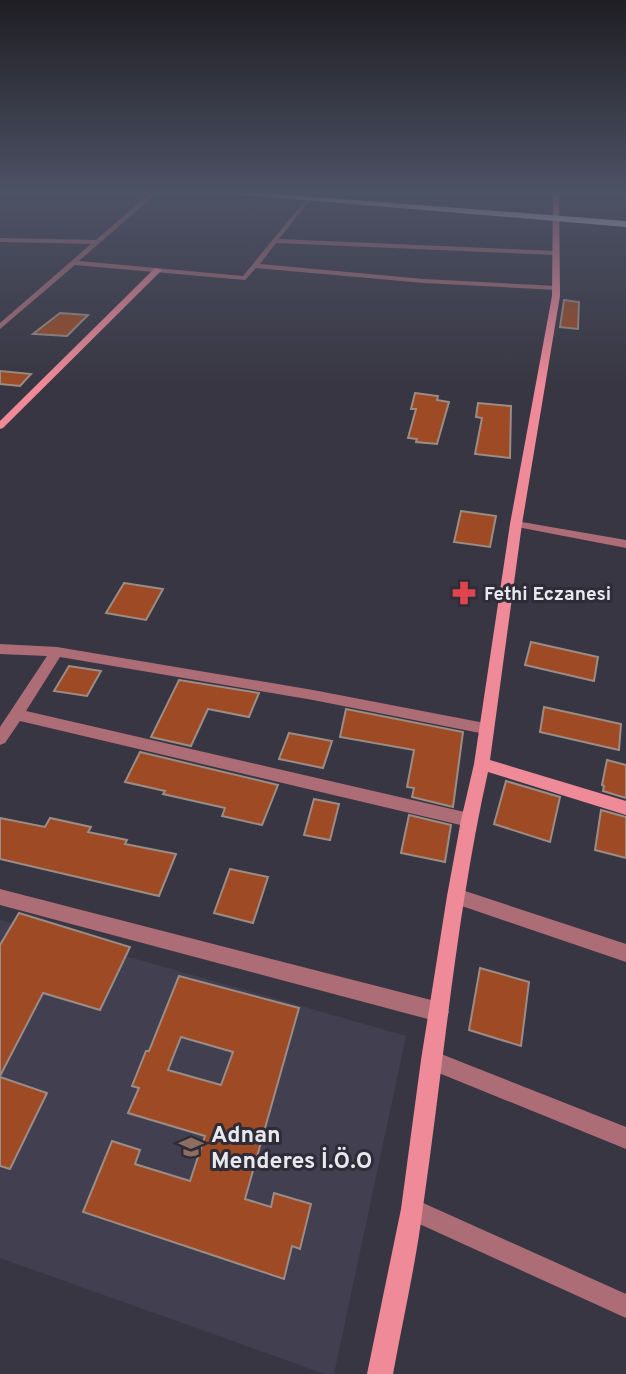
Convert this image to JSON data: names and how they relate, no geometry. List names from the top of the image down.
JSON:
{
  "places": {
    "pharmacy": ["Fethi Eczanesi"],
    "school or university": ["Adnan Menderes İ.Ö.O"]
  }
}
